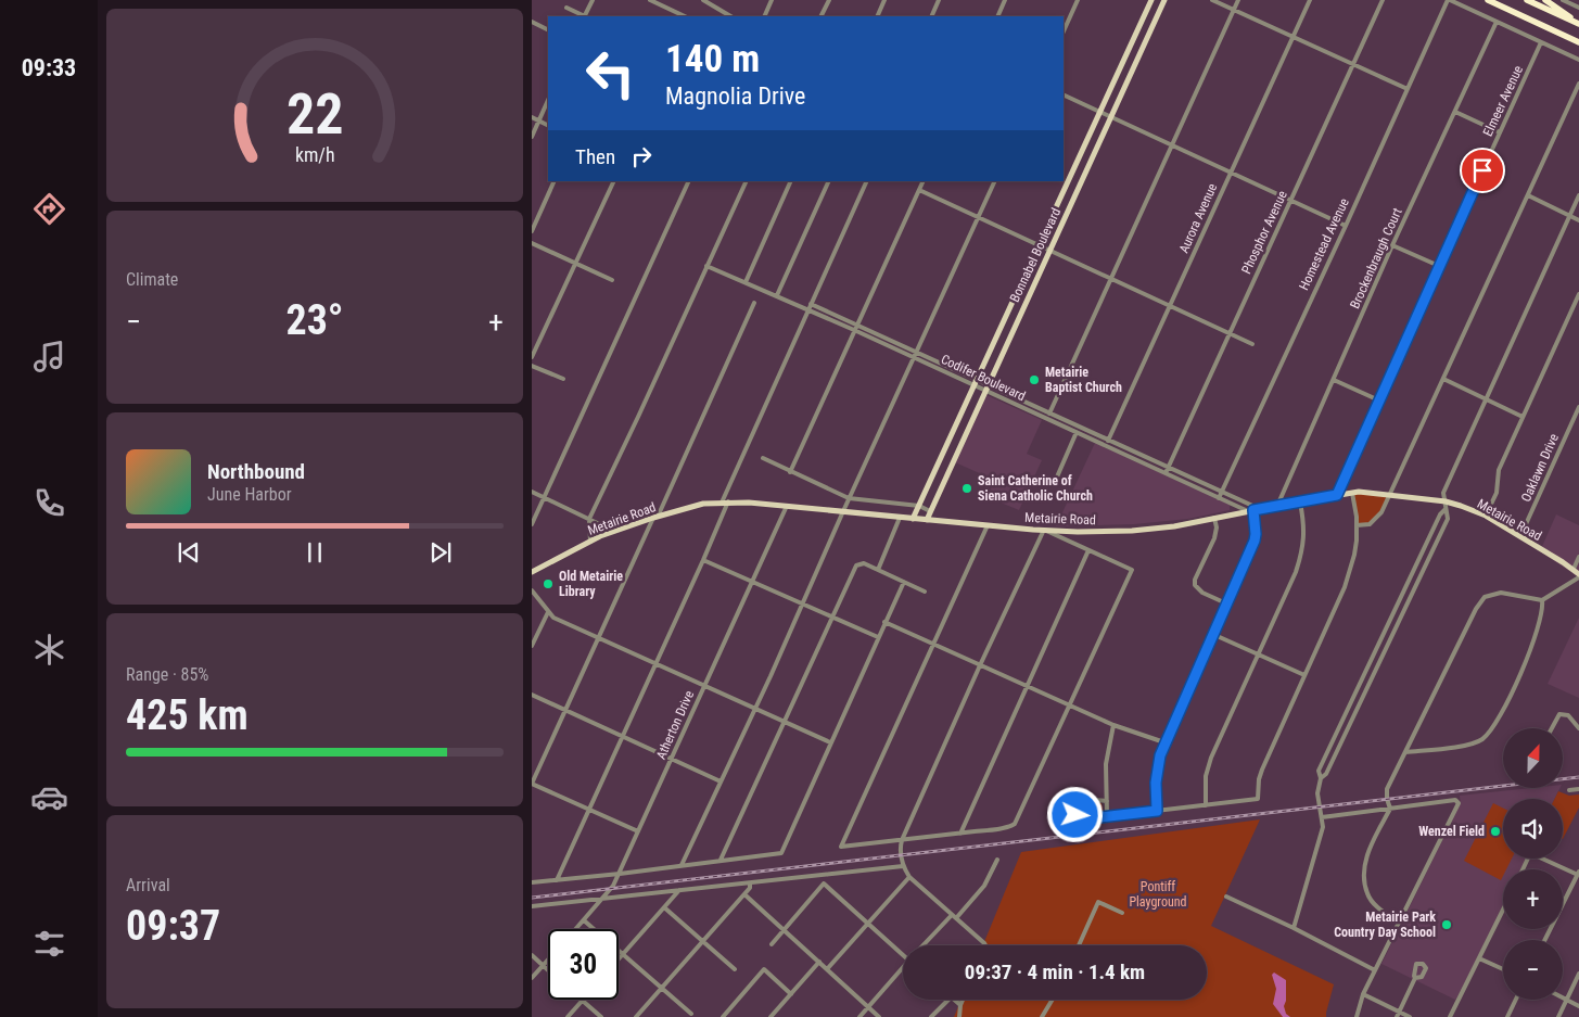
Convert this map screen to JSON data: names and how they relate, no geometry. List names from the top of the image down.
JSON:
{
  "streets": {
    "main road": ["Bonnabel Boulevard", "Metairie Road"],
    "street": [
      "Elmeer Avenue",
      "Aurora Avenue",
      "Phosphor Avenue",
      "Homestead Avenue",
      "Brockenbraugh Court",
      "Codifer Boulevard",
      "Oaklawn Drive",
      "Atherton Drive"
    ]
  },
  "crossings": [
    ["Elmeer Avenue", "Metairie Road"],
    ["Aurora Avenue", "Codifer Boulevard"],
    ["Phosphor Avenue", "Codifer Boulevard"],
    ["Homestead Avenue", "Codifer Boulevard"],
    ["Bonnabel Boulevard", "Codifer Boulevard"],
    ["Bonnabel Boulevard", "Metairie Road"],
    ["Brockenbraugh Court", "Metairie Road"],
    ["Codifer Boulevard", "Metairie Road"],
    ["Oaklawn Drive", "Metairie Road"],
    ["Metairie Road", "Atherton Drive"]
  ],
  "parks": ["Pontiff Playground"],
  "places": [
    "Metairie Baptist Church",
    "Saint Catherine of Siena Catholic Church",
    "Old Metairie Library",
    "Wenzel Field",
    "Metairie Park Country Day School"
  ],
  "north": "top",
  "page": {
    "tabs": "09:33",
    "turn": ["140 m", "Magnolia Drive"],
    "then": "Then",
    "tile": [
      "Climate",
      ["Range · 85%", "425 km"],
      ["Arrival", "09:37"]
    ],
    "heat": ["−", "23°", "+"],
    "song": ["Northbound", "June Harbor"],
    "map_buttons": ["+", "−"],
    "limit": "30",
    "trip": "09:37 · 4 min · 1.4 km",
    "gauge": ["22", "km/h"]
  }
}
